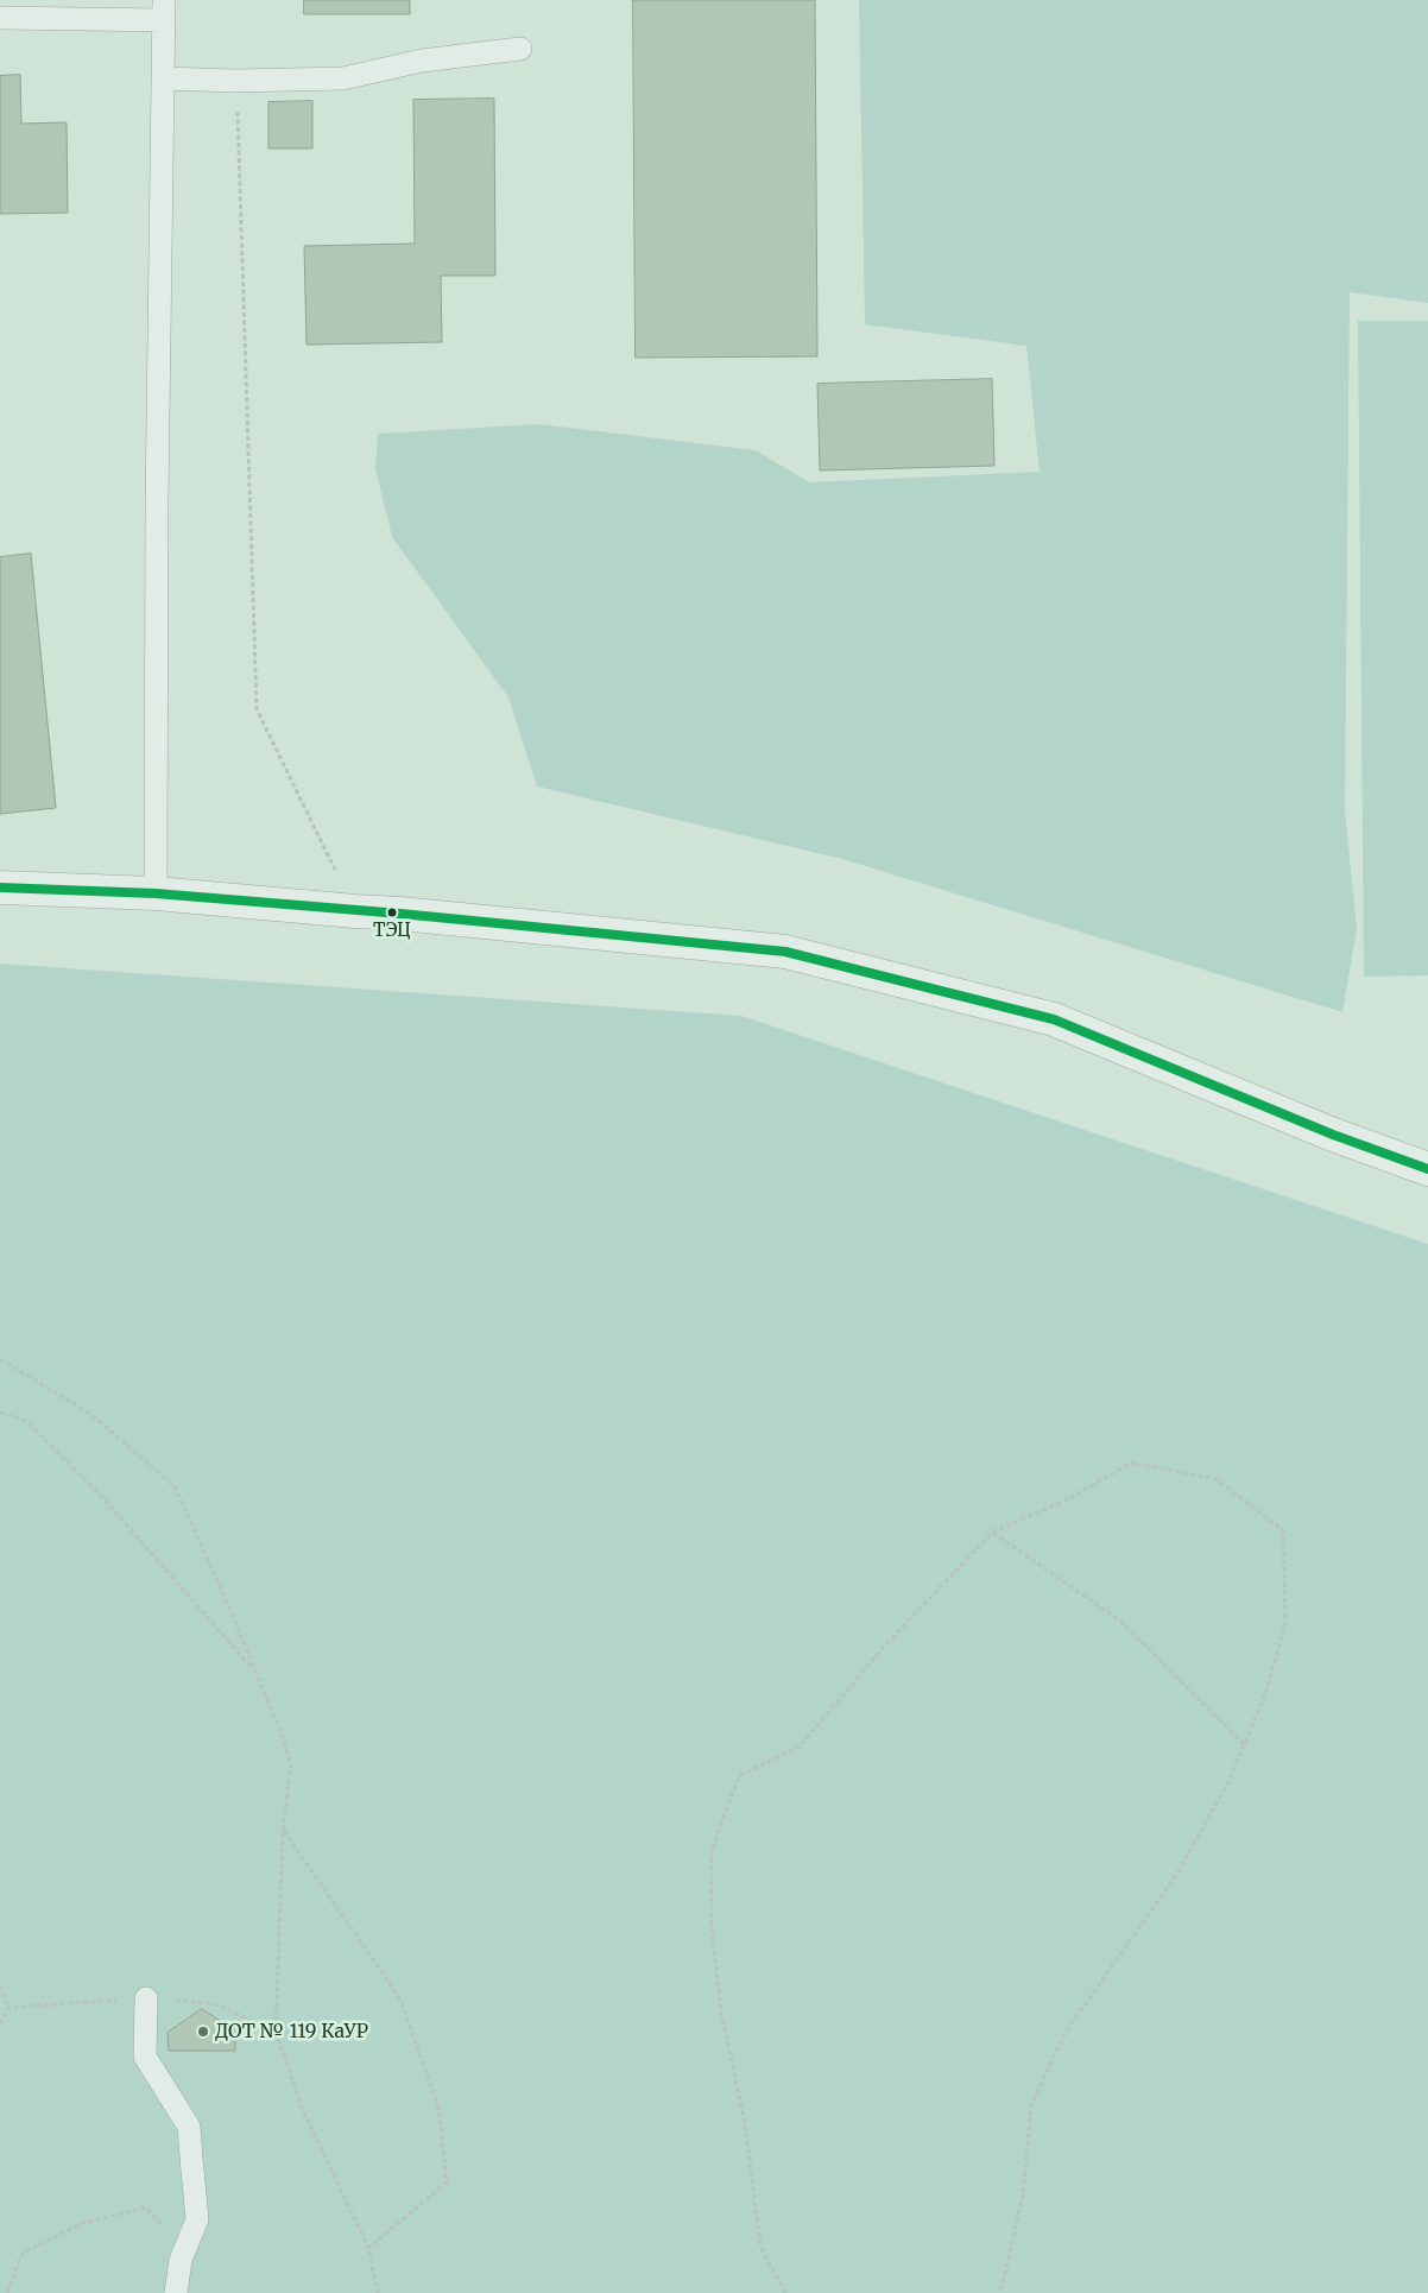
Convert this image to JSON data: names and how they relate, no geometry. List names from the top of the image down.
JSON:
{
  "places": ["ТЭЦ", "ДОТ № 119 КаУР"]
}
